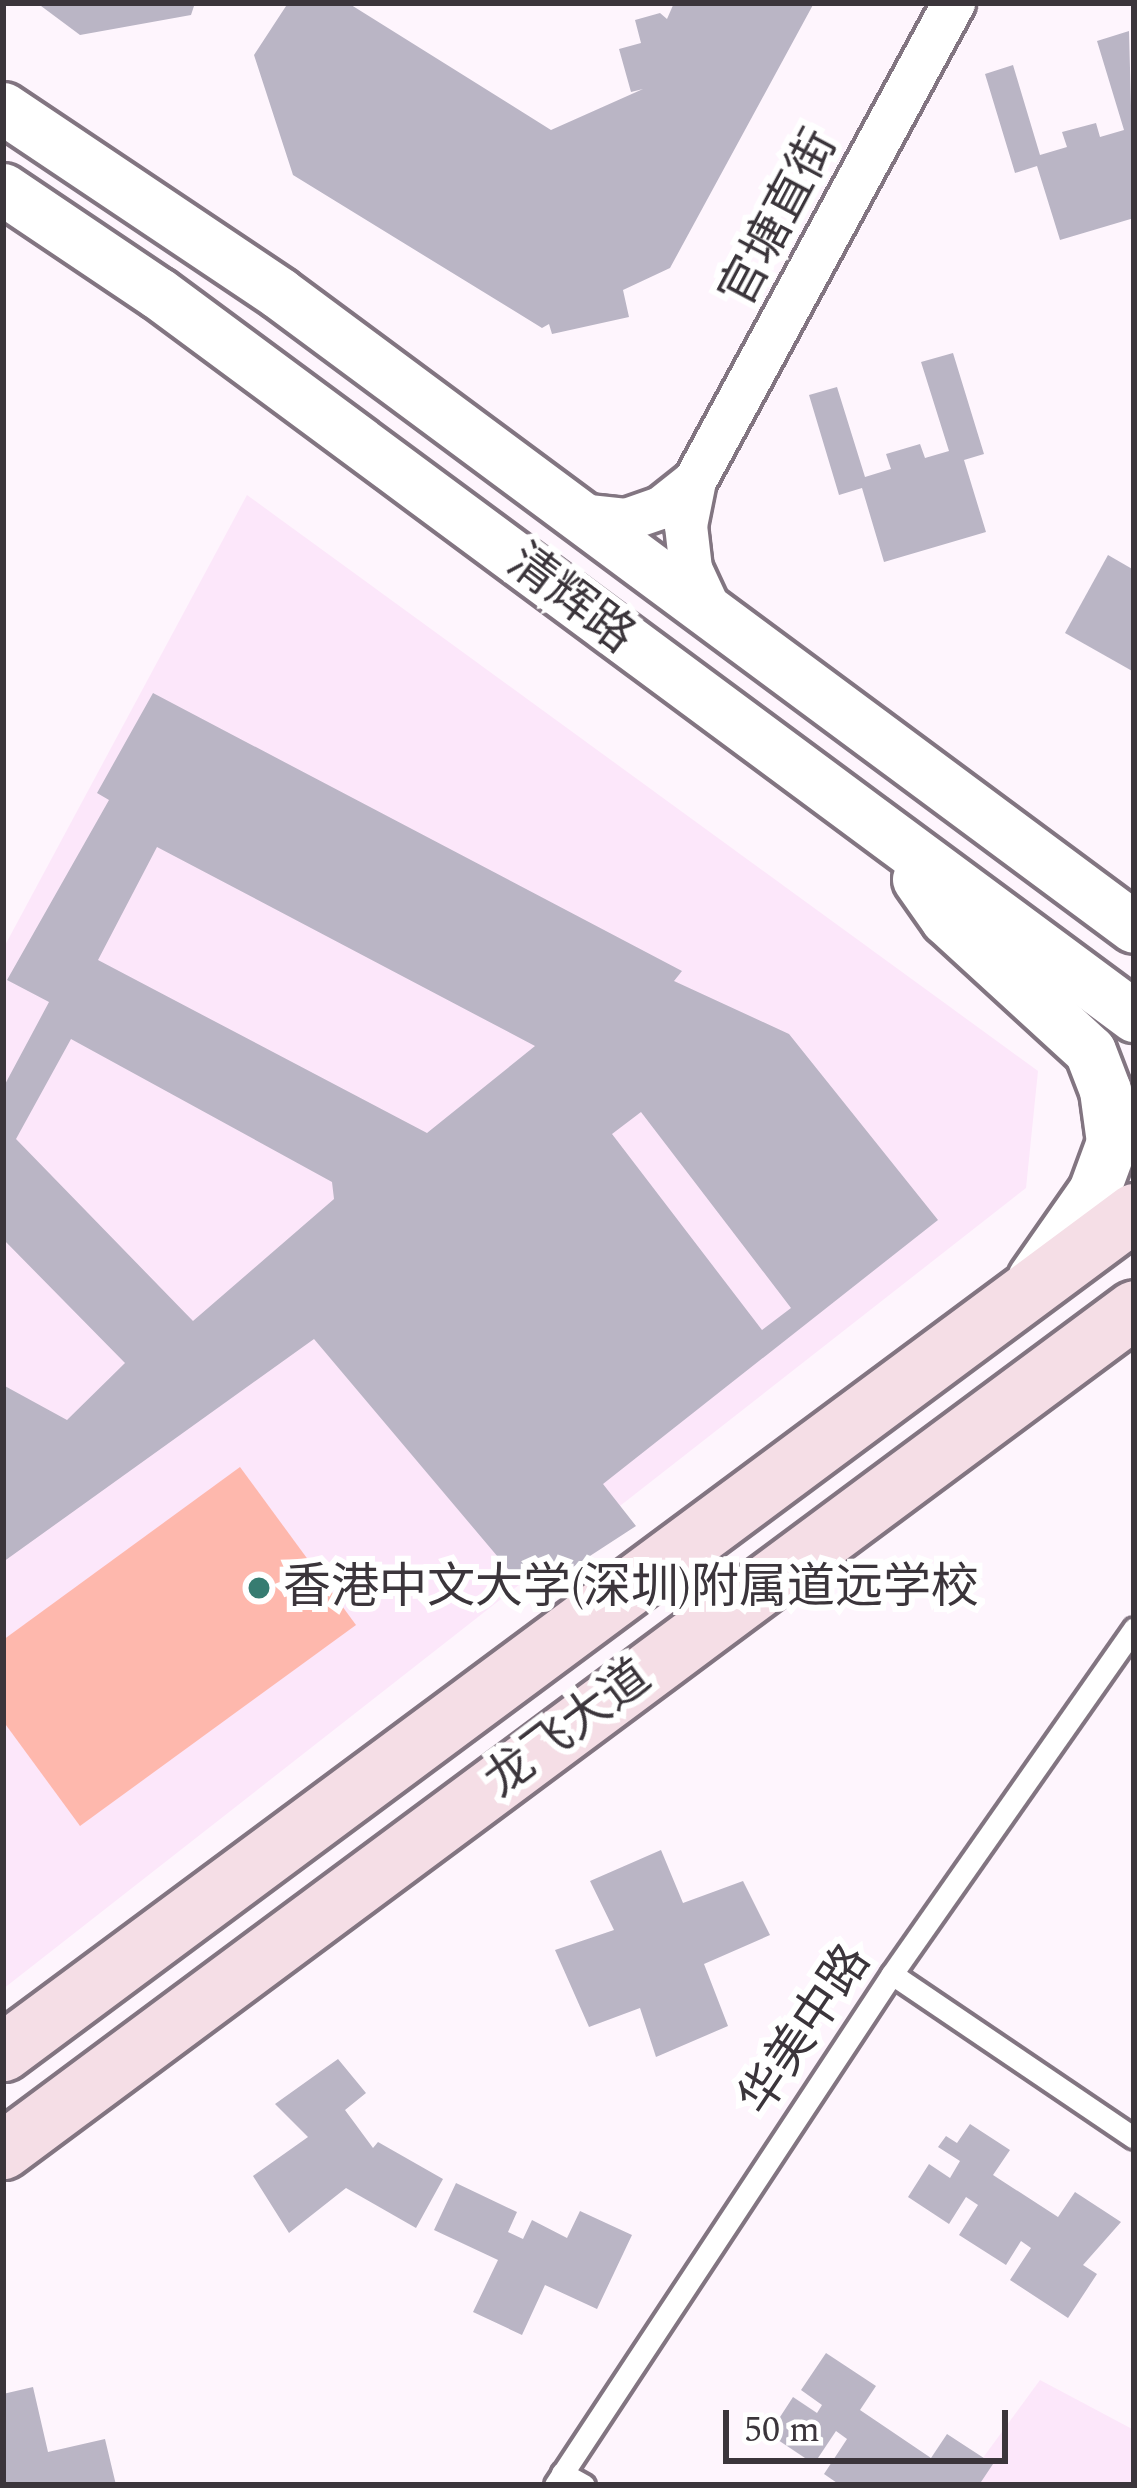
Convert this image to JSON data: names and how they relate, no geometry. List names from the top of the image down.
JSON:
{
  "streets": {
    "main road": ["龙飞大道"],
    "street": ["官塘直街", "清辉路"],
    "lane": ["华美中路"]
  },
  "crossings": [
    ["官塘直街", "清辉路"]
  ],
  "places": ["香港中文大学(深圳)附属道远学校"],
  "scale_bar": "50 m"
}
